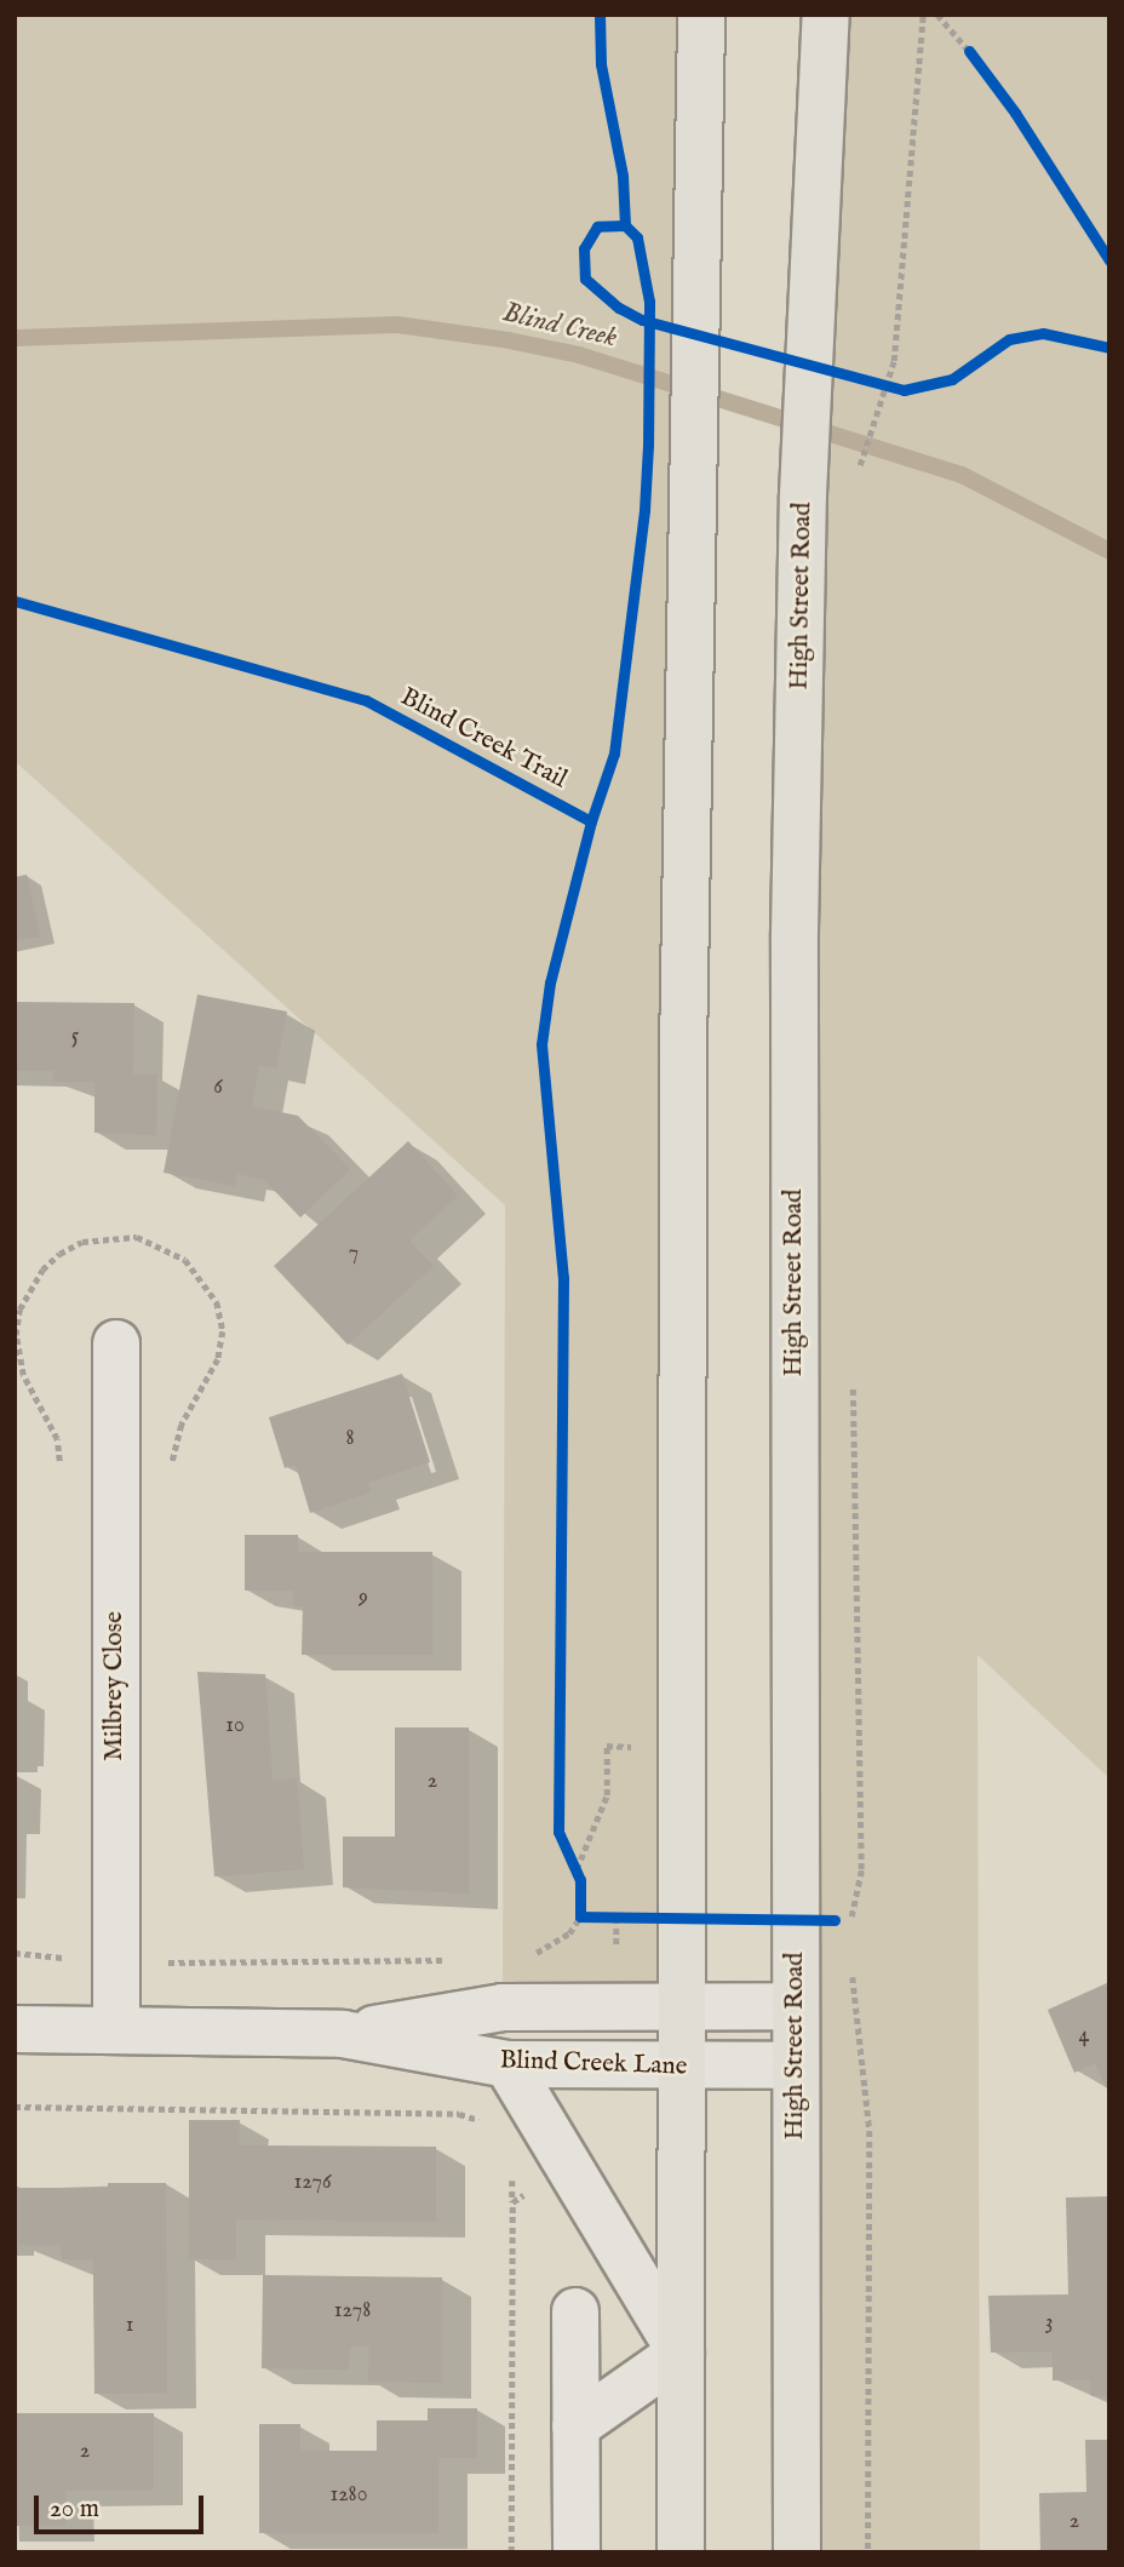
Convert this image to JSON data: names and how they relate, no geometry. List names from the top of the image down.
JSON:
{
  "streets": {
    "main road": ["High Street Road"],
    "street": ["Milbrey Close", "Blind Creek Lane"],
    "cycle path": ["Blind Creek Trail"]
  },
  "crossings": [
    ["High Street Road", "Blind Creek Lane"],
    ["Milbrey Close", "Blind Creek Lane"]
  ],
  "water": ["Blind Creek"],
  "house_numbers": [
    "5",
    "6",
    "7",
    "8",
    "9",
    "10",
    "2",
    "4",
    "1276",
    "1278",
    "3",
    "1",
    "2",
    "1280",
    "2"
  ],
  "scale_bar": "20 m"
}
